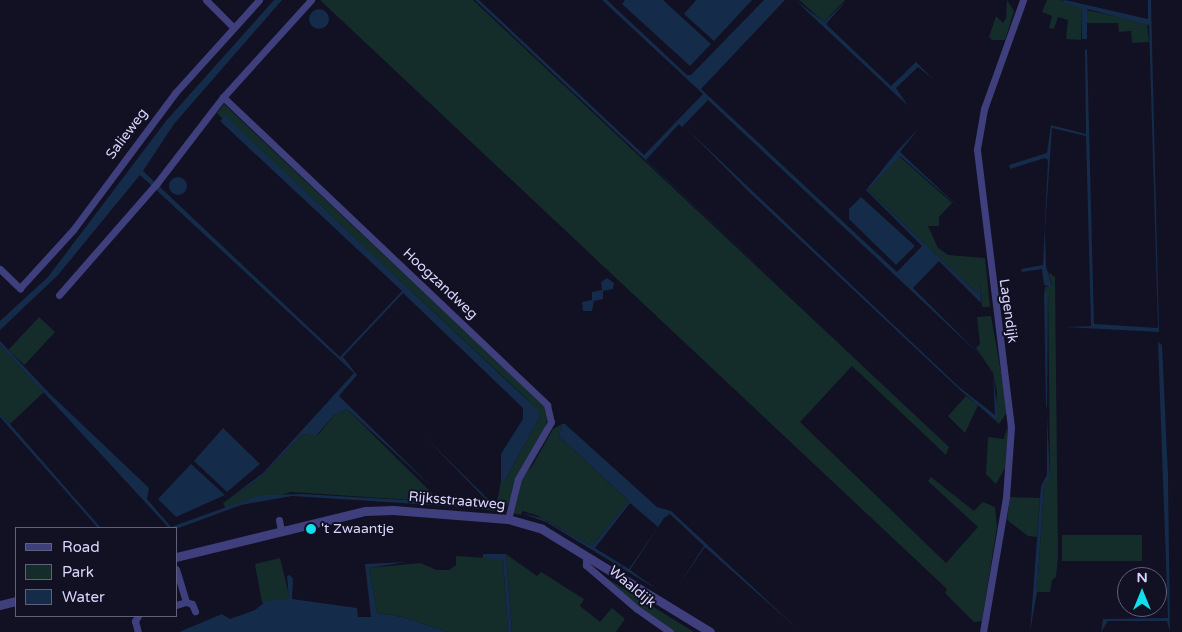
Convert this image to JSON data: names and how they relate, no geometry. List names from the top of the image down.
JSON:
{
  "streets": {
    "street": [
      "Salieweg",
      "Hoogzandweg",
      "Lagendijk",
      "Rijksstraatweg",
      "Waaldijk"
    ]
  },
  "crossings": [
    ["Hoogzandweg", "Rijksstraatweg"],
    ["Rijksstraatweg", "Waaldijk"]
  ],
  "places": ["'t Zwaantje"],
  "legend": ["Road", "Park", "Water"],
  "north": "top"
}
